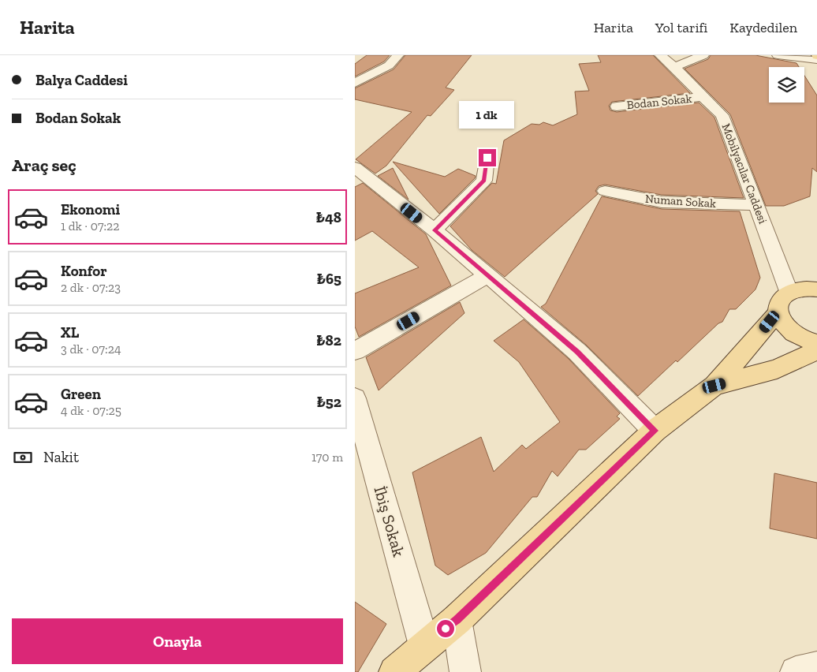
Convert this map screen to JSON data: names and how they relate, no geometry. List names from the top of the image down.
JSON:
{
  "streets": {
    "street": [
      "Bodan Sokak",
      "Mobilyacılar Caddesi",
      "Numan Sokak",
      "İbiş Sokak"
    ]
  },
  "crossings": [
    ["Bodan Sokak", "Mobilyacılar Caddesi"],
    ["Mobilyacılar Caddesi", "Numan Sokak"]
  ],
  "page": {
    "header": "Harita",
    "nav": ["Harita", "Yol tarifi", "Kaydedilen"],
    "banner": ["Balya Caddesi", "Bodan Sokak"],
    "bubble": "1 dk",
    "heading": "Araç seç",
    "list": [
      {
        "name": "Ekonomi",
        "note": "1 dk · 07:22",
        "value": "₺48"
      },
      {
        "name": "Konfor",
        "note": "2 dk · 07:23",
        "value": "₺65"
      },
      {
        "name": "XL",
        "note": "3 dk · 07:24",
        "value": "₺82"
      },
      {
        "name": "Green",
        "note": "4 dk · 07:25",
        "value": "₺52"
      }
    ],
    "pay": ["Nakit", "170 m"],
    "buttons": "Onayla"
  }
}
